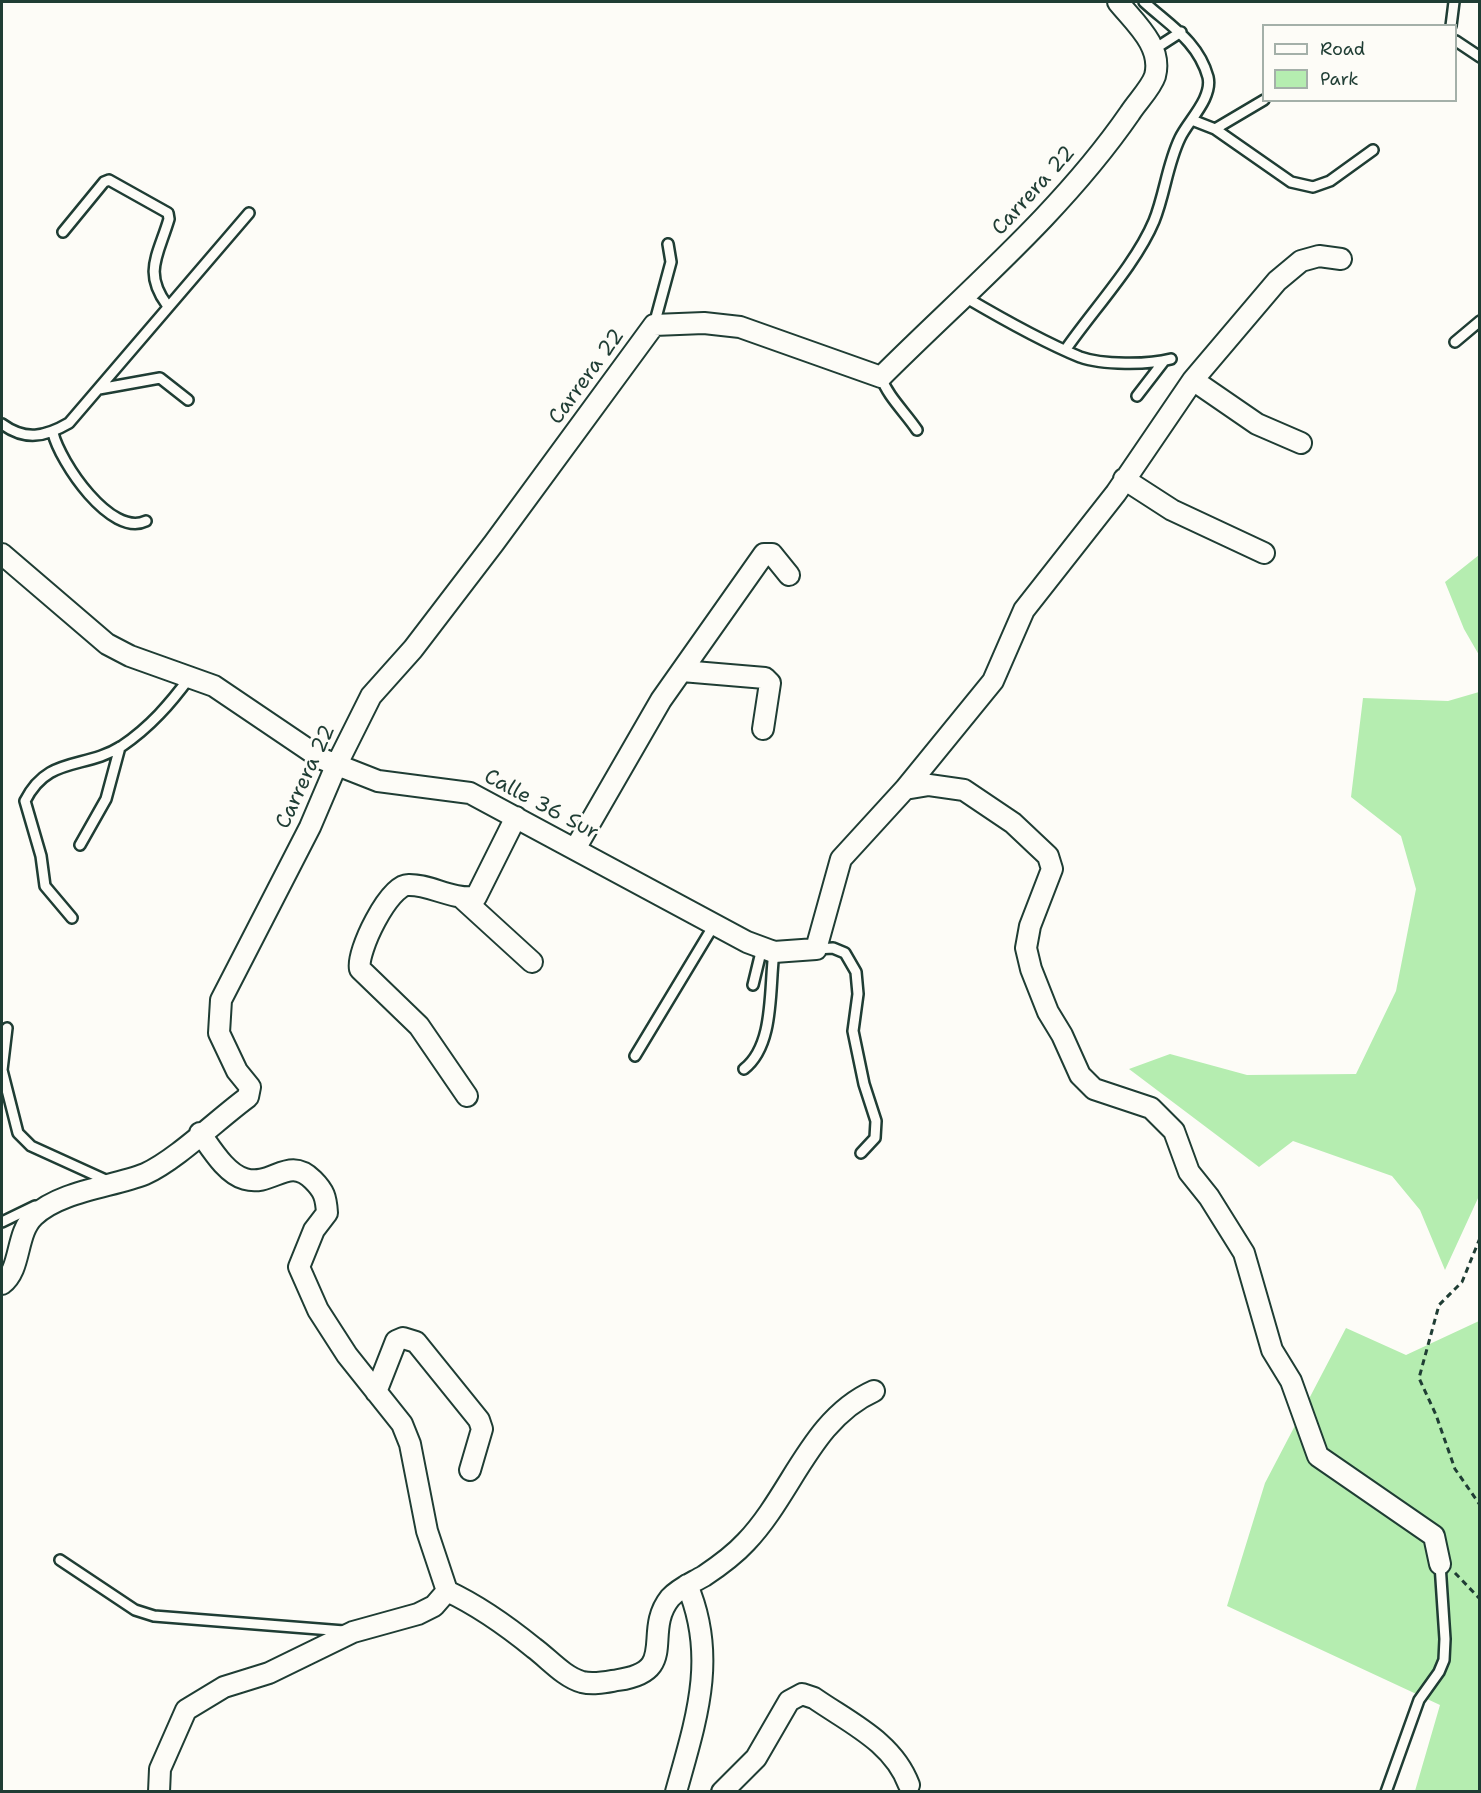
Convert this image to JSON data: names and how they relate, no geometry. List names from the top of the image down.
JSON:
{
  "streets": {
    "street": ["Carrera 22", "Calle 36 Sur"]
  },
  "crossings": [
    ["Carrera 22", "Calle 36 Sur"]
  ],
  "legend": ["Road", "Park"]
}
